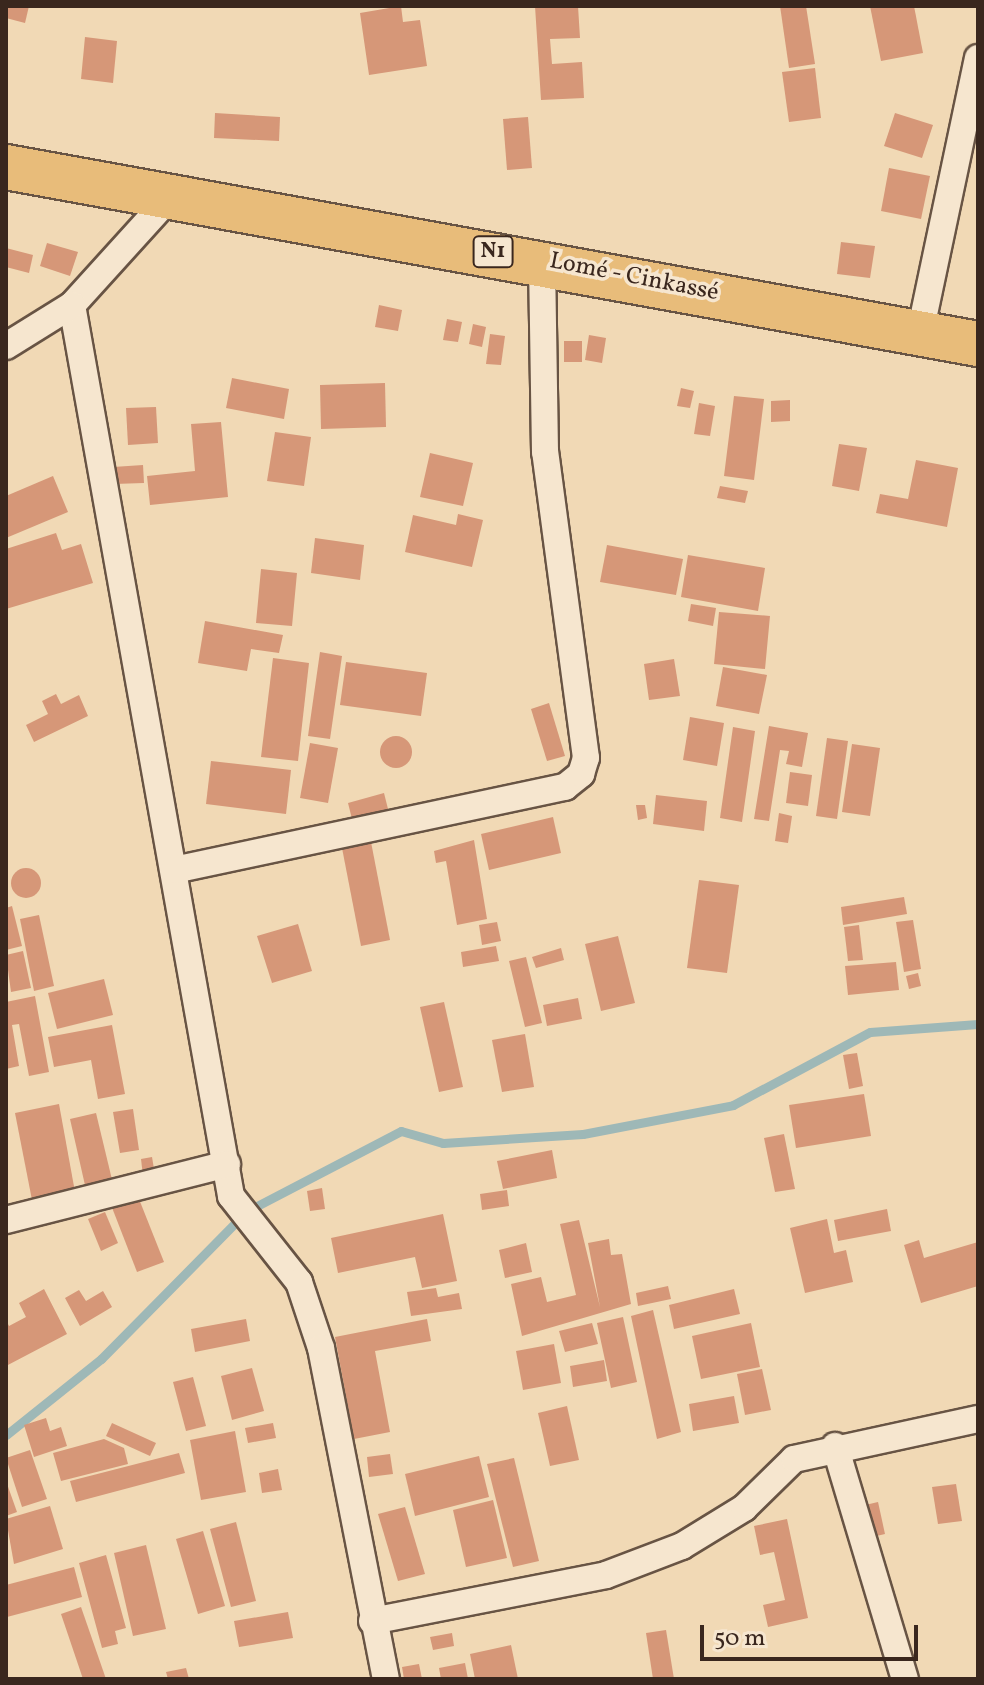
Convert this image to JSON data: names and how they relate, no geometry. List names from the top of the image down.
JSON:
{
  "streets": {
    "highway": ["N1", "Lomé - Cinkassé"]
  },
  "scale_bar": "50 m"
}
